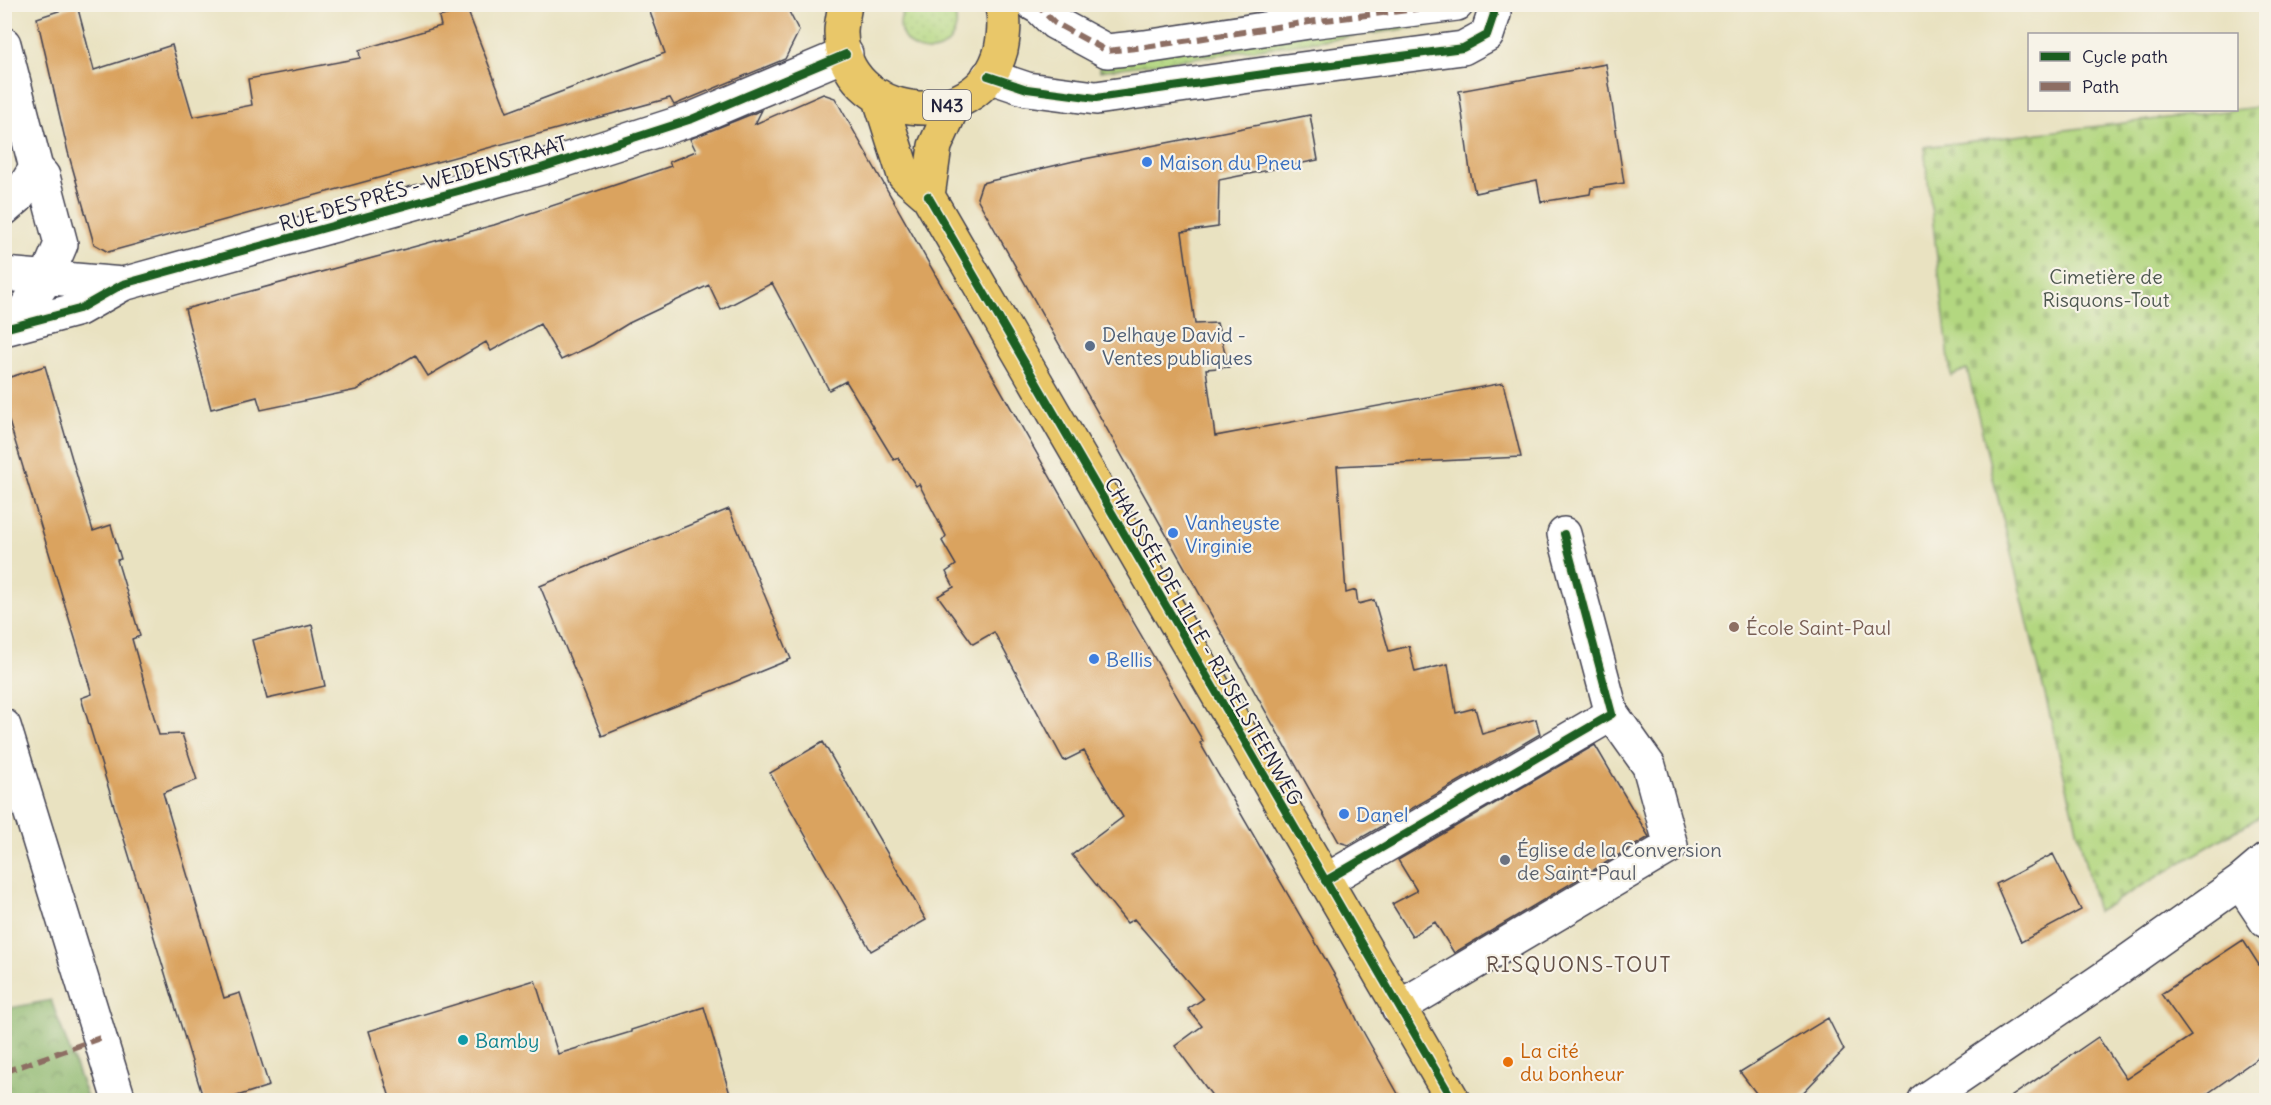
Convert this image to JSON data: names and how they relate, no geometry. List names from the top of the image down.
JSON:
{
  "streets": {
    "main road": ["N43", "CHAUSSÉE DE LILLE - RIJSELSTEENWEG"],
    "street": ["RUE DES PRÉS - WEIDENSTRAAT"]
  },
  "crossings": [
    ["N43", "RUE DES PRÉS - WEIDENSTRAAT"],
    ["N43", "CHAUSSÉE DE LILLE - RIJSELSTEENWEG"]
  ],
  "districts": ["RISQUONS-TOUT"],
  "parks": ["Cimetière de Risquons-Tout"],
  "places": [
    "Maison du Pneu",
    "Delhaye David - Ventes publiques",
    "Vanheyste Virginie",
    "École Saint-Paul",
    "Bellis",
    "Danel",
    "Église de la Conversion de Saint-Paul",
    "Bamby",
    "La cité du bonheur"
  ],
  "legend": ["Cycle path", "Path"]
}
